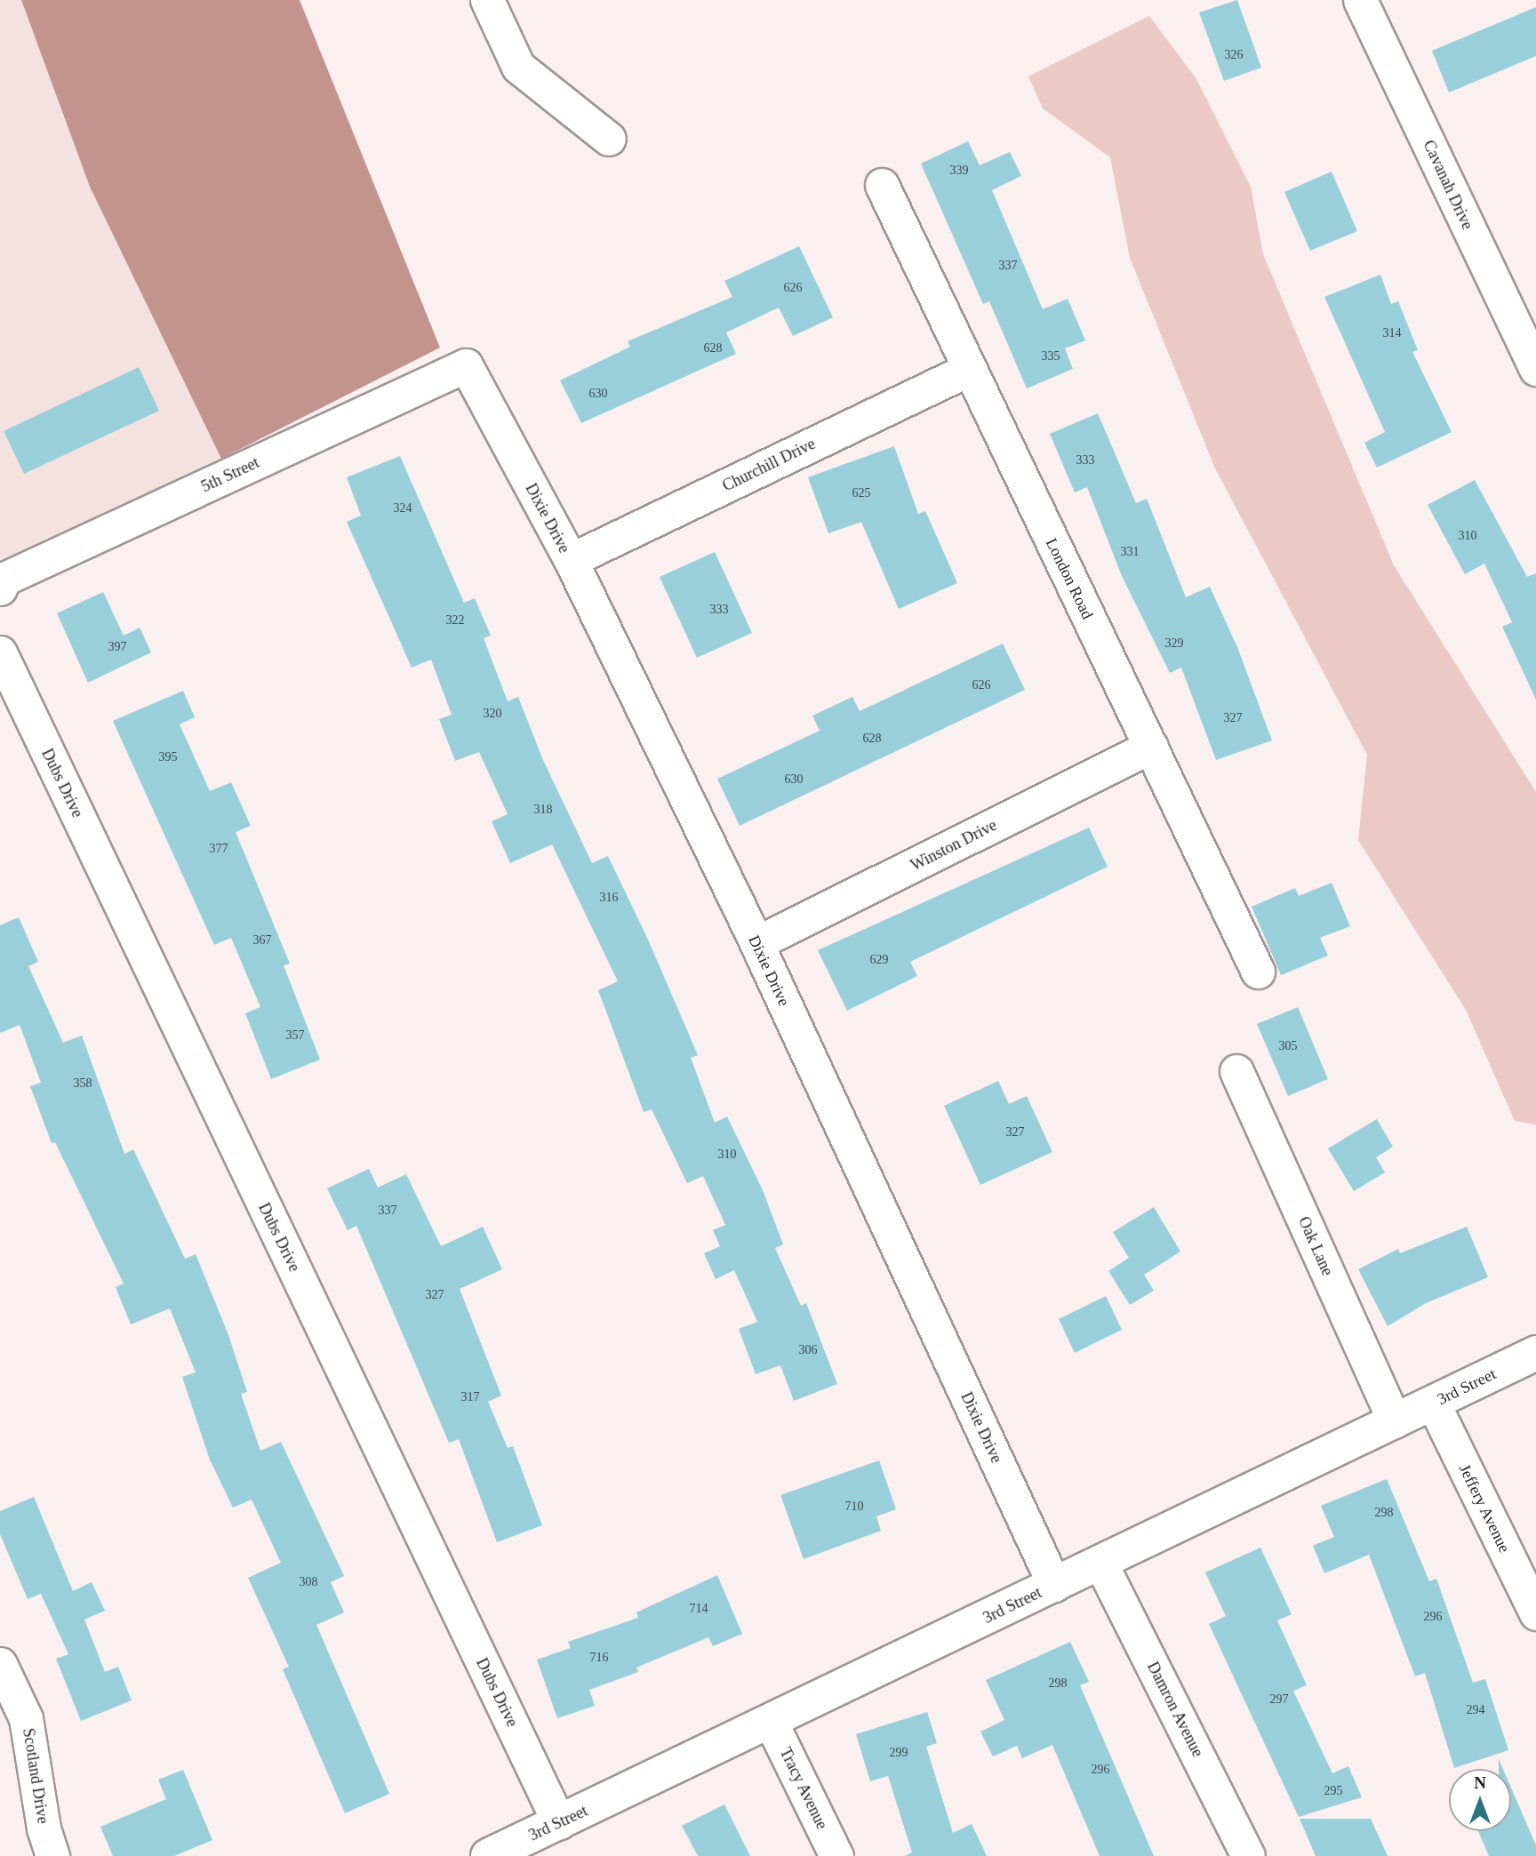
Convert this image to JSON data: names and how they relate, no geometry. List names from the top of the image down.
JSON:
{
  "streets": {
    "street": [
      "Cavanah Drive",
      "Churchill Drive",
      "5th Street",
      "Dixie Drive",
      "London Road",
      "Dubs Drive",
      "Winston Drive",
      "Oak Lane",
      "3rd Street",
      "Jeffery Avenue",
      "Damron Avenue",
      "Scotland Drive",
      "Tracy Avenue"
    ]
  },
  "crossings": [
    ["Churchill Drive", "Dixie Drive"],
    ["Churchill Drive", "London Road"],
    ["5th Street", "Dixie Drive"],
    ["Dixie Drive", "Winston Drive"],
    ["Dixie Drive", "3rd Street"],
    ["London Road", "Winston Drive"],
    ["Dubs Drive", "3rd Street"],
    ["Oak Lane", "3rd Street"],
    ["3rd Street", "Jeffery Avenue"],
    ["3rd Street", "Damron Avenue"],
    ["3rd Street", "Tracy Avenue"]
  ],
  "house_numbers": [
    "326",
    "339",
    "337",
    "626",
    "314",
    "628",
    "335",
    "630",
    "333",
    "625",
    "324",
    "310",
    "331",
    "333",
    "322",
    "329",
    "397",
    "626",
    "320",
    "327",
    "628",
    "395",
    "630",
    "318",
    "377",
    "316",
    "367",
    "629",
    "357",
    "305",
    "358",
    "327",
    "310",
    "337",
    "327",
    "306",
    "317",
    "710",
    "298",
    "308",
    "714",
    "296",
    "716",
    "298",
    "297",
    "294",
    "299",
    "296",
    "295"
  ],
  "north": "top"
}
